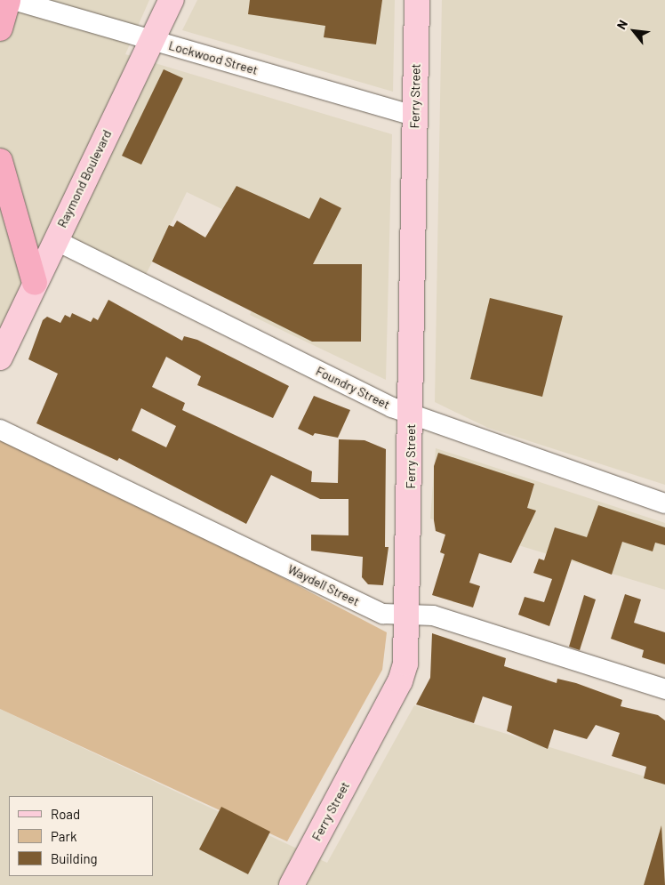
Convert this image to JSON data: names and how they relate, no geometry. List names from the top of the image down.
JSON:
{
  "streets": {
    "main road": ["Ferry Street", "Raymond Boulevard"],
    "street": ["Lockwood Street", "Foundry Street", "Waydell Street"]
  },
  "crossings": [
    ["Lockwood Street", "Ferry Street"],
    ["Lockwood Street", "Raymond Boulevard"],
    ["Ferry Street", "Foundry Street"],
    ["Ferry Street", "Waydell Street"],
    ["Raymond Boulevard", "Foundry Street"]
  ],
  "legend": ["Road", "Park", "Building"],
  "north": "top left"
}
